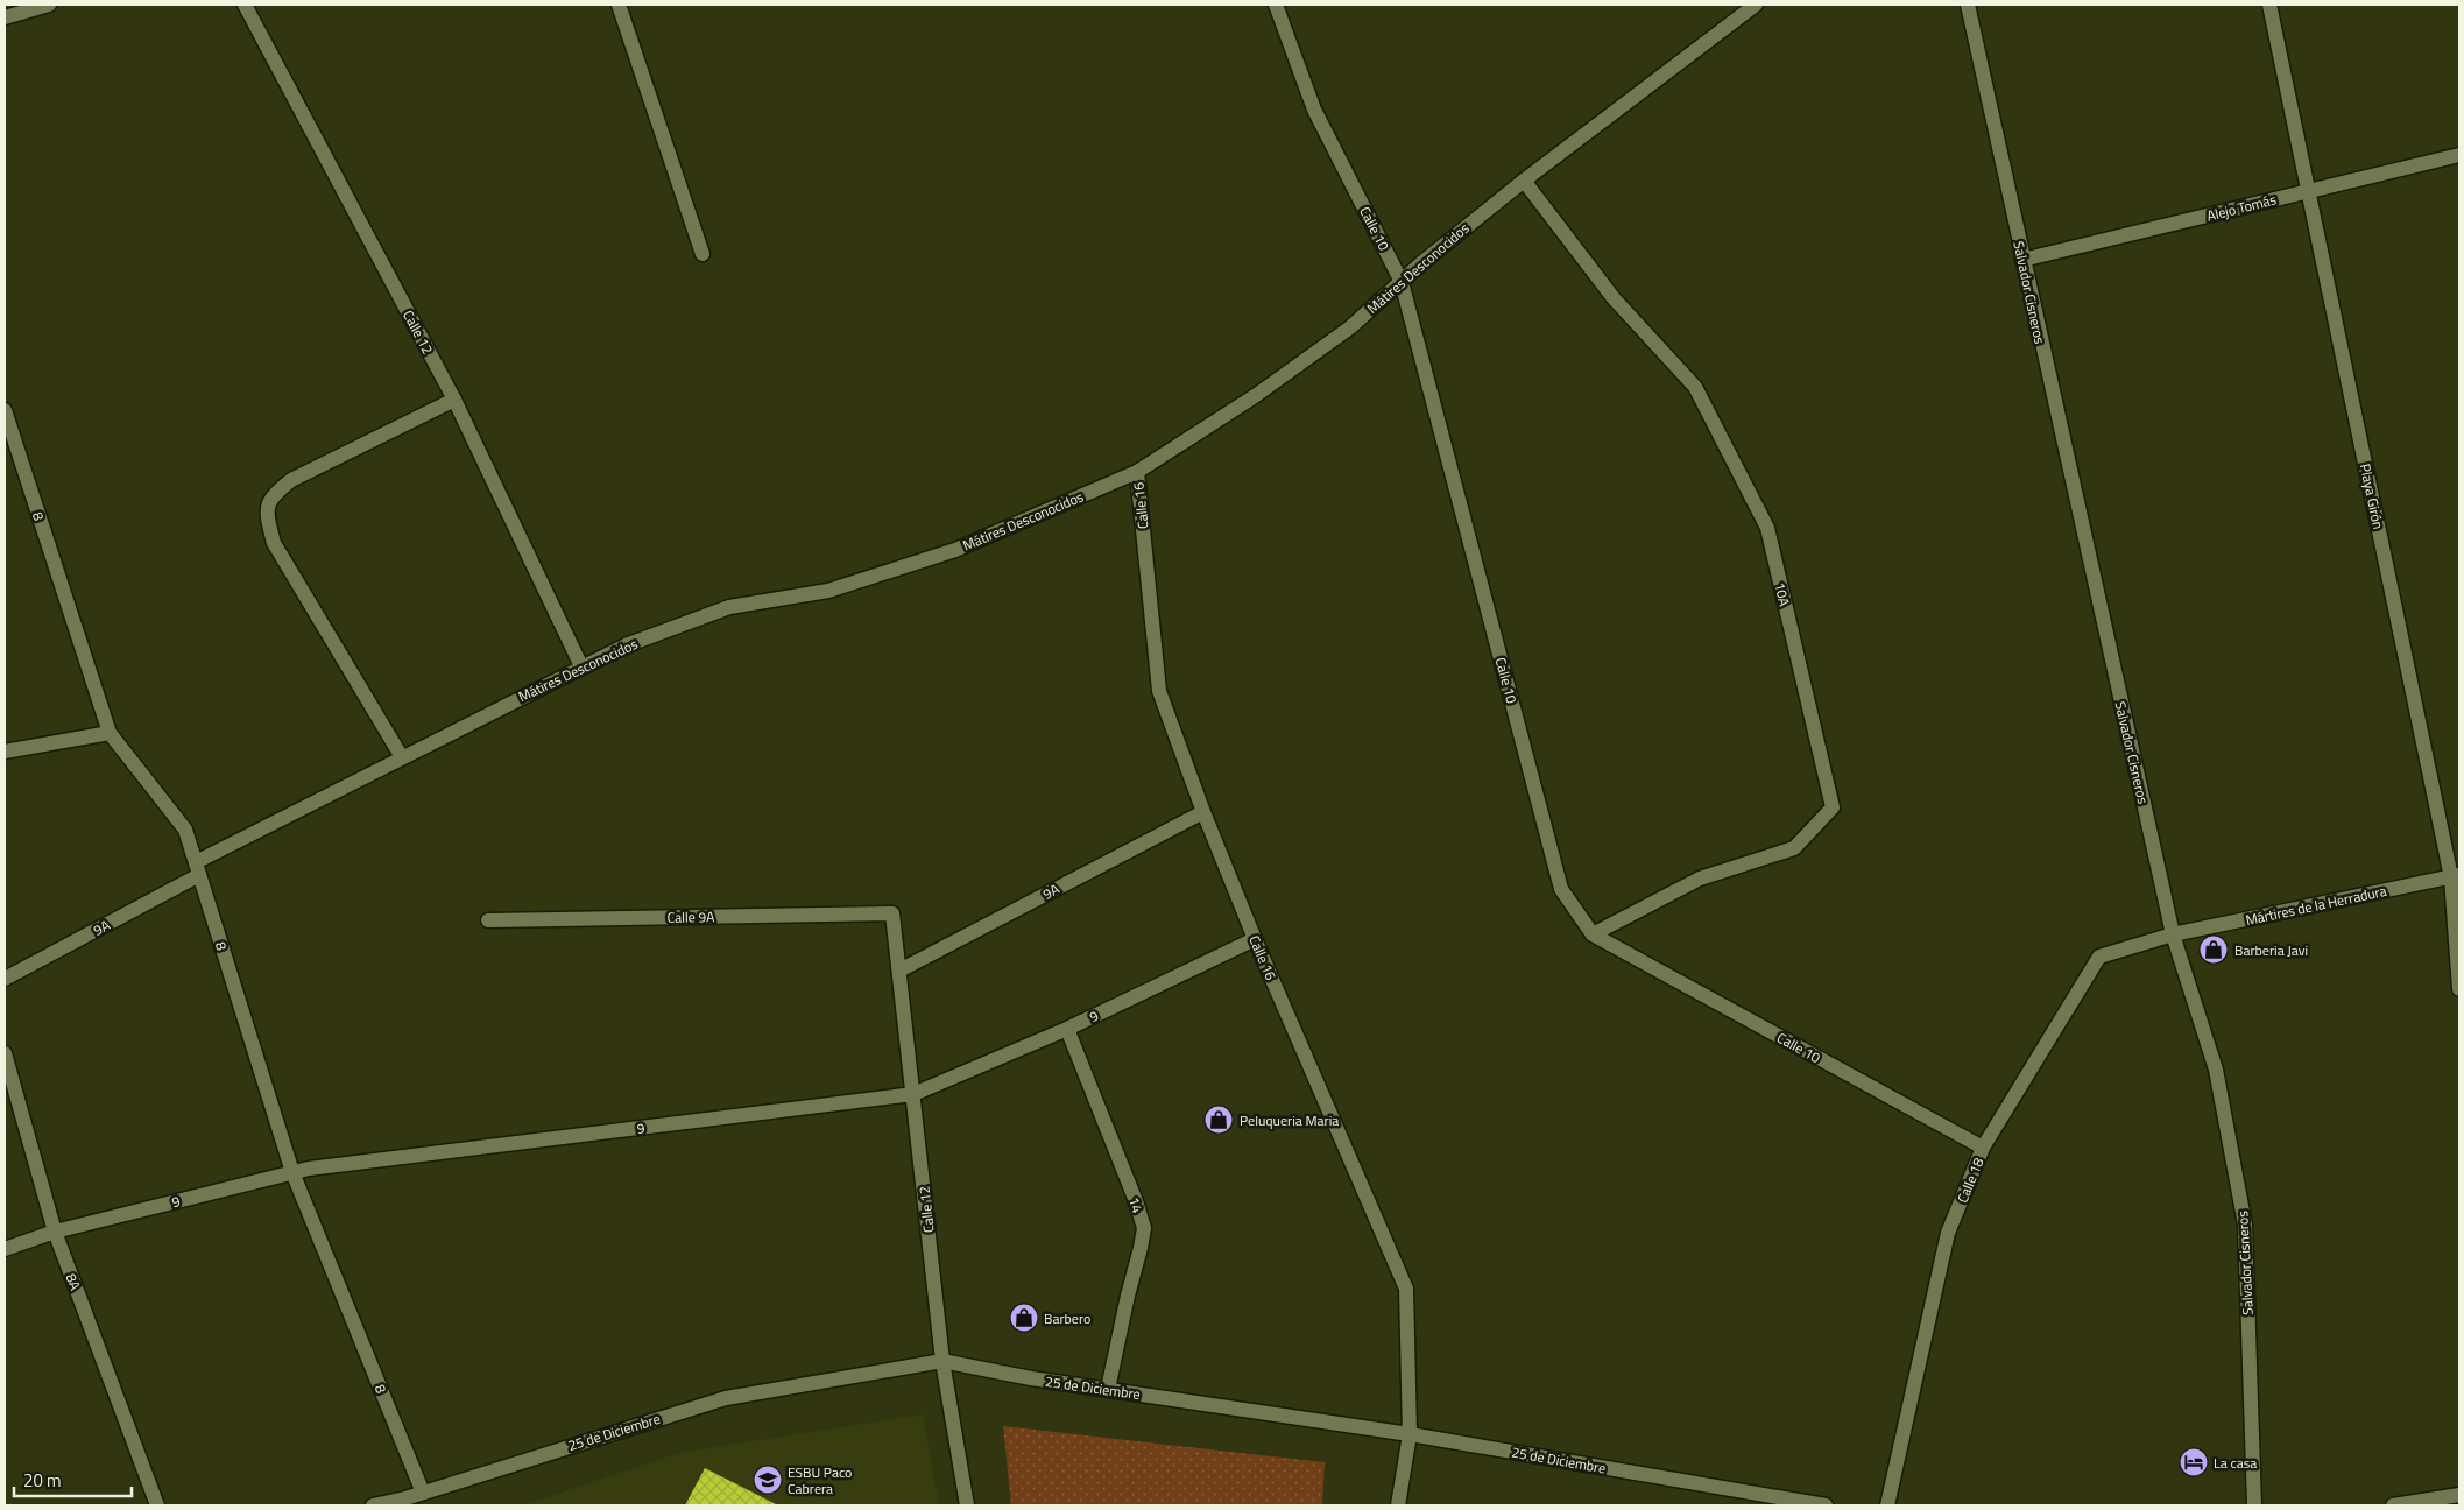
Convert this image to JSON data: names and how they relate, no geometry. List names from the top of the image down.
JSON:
{
  "streets": {
    "street": [
      "Alejo Tomás",
      "Calle 10",
      "Mátires Desconocidos",
      "Salvador Cisneros",
      "Calle 12",
      "Playa Girón",
      "Calle 16",
      "8",
      "10A",
      "9A",
      "Mártires de la Herradura",
      "Calle 9A",
      "9",
      "Calle 18",
      "14",
      "8A",
      "25 de Diciembre"
    ]
  },
  "crossings": [
    ["Alejo Tomás", "Salvador Cisneros"],
    ["Alejo Tomás", "Playa Girón"],
    ["Calle 10", "Mátires Desconocidos"],
    ["Calle 10", "10A"],
    ["Calle 10", "Calle 18"],
    ["Mátires Desconocidos", "Calle 12"],
    ["Mátires Desconocidos", "Calle 16"],
    ["Mátires Desconocidos", "8"],
    ["Mátires Desconocidos", "10A"],
    ["Mátires Desconocidos", "9A"],
    ["Salvador Cisneros", "Mártires de la Herradura"],
    ["Salvador Cisneros", "Calle 18"],
    ["Calle 12", "9A"],
    ["Calle 12", "Calle 9A"],
    ["Calle 12", "9"],
    ["Calle 12", "25 de Diciembre"],
    ["Playa Girón", "Mártires de la Herradura"],
    ["Calle 16", "9A"],
    ["Calle 16", "9"],
    ["Calle 16", "25 de Diciembre"],
    ["8", "9A"],
    ["8", "9"],
    ["8", "25 de Diciembre"],
    ["Mártires de la Herradura", "Calle 18"],
    ["9", "14"],
    ["9", "8A"],
    ["14", "25 de Diciembre"]
  ],
  "places": {
    "shop": ["Barberia Javi", "Peluqueria Maria", "Barbero"],
    "hotel": ["La casa"],
    "school or university": ["ESBU Paco Cabrera"]
  },
  "scale_bar": "20 m"
}
